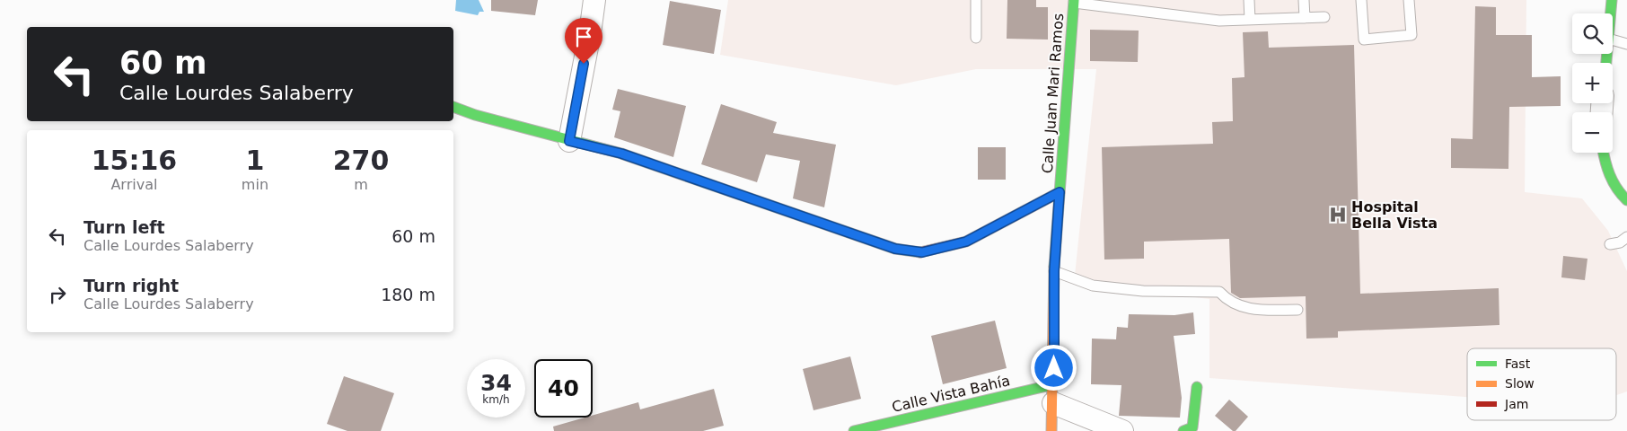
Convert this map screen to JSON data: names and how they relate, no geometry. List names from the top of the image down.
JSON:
{
  "streets": {
    "street": ["Calle Juan Mari Ramos", "Calle Vista Bahía"]
  },
  "crossings": [
    ["Calle Juan Mari Ramos", "Calle Vista Bahía"]
  ],
  "places": {
    "hospital": ["Hospital Bella Vista"]
  },
  "legend": ["Fast", "Slow", "Jam"],
  "page": {
    "map_buttons": ["+", "−"],
    "turn": ["60 m", "Calle Lourdes Salaberry"],
    "eta": [
      "15:16",
      "Arrival",
      "1",
      "min",
      "270",
      "m"
    ],
    "list": [
      {
        "name": "Turn left",
        "note": "Calle Lourdes Salaberry",
        "value": "60 m"
      },
      {
        "name": "Turn right",
        "note": "Calle Lourdes Salaberry",
        "value": "180 m"
      }
    ],
    "speed": "34 km/h",
    "limit": "40"
  }
}
